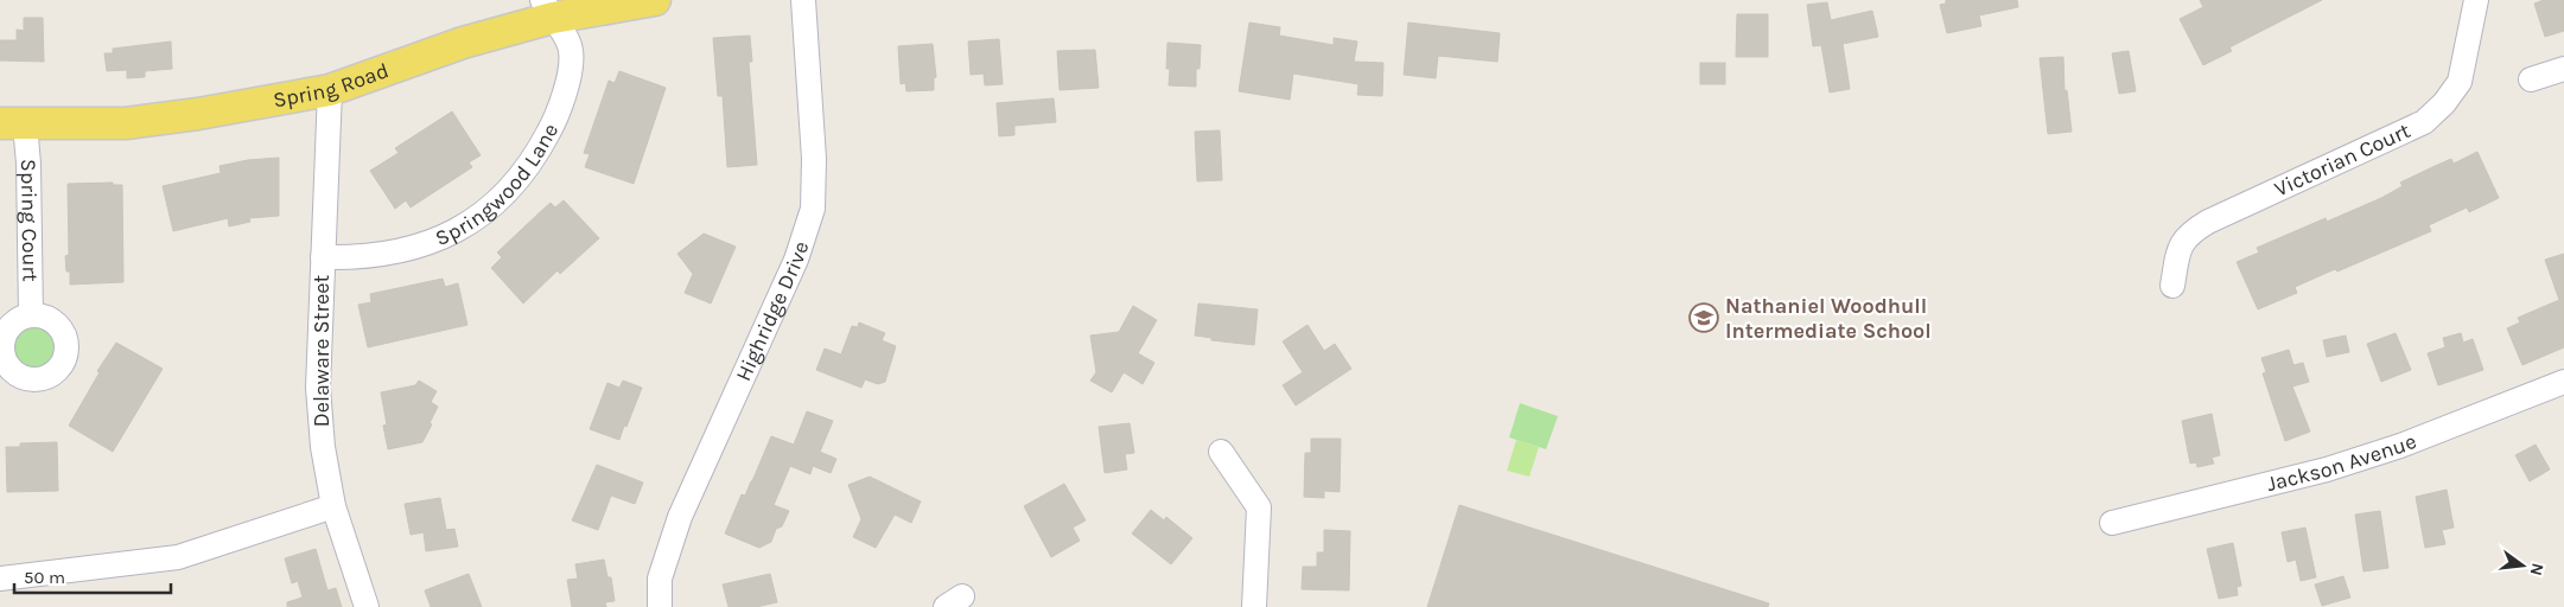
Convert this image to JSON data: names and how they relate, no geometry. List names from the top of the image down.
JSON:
{
  "streets": {
    "main road": ["Spring Road"],
    "street": [
      "Victorian Court",
      "Springwood Lane",
      "Spring Court",
      "Highridge Drive",
      "Delaware Street",
      "Jackson Avenue"
    ]
  },
  "crossings": [
    ["Spring Road", "Springwood Lane"],
    ["Spring Road", "Spring Court"],
    ["Spring Road", "Delaware Street"],
    ["Springwood Lane", "Delaware Street"]
  ],
  "places": {
    "school or university": ["Nathaniel Woodhull Intermediate School"]
  },
  "scale_bar": "50 m",
  "north": "right"
}
